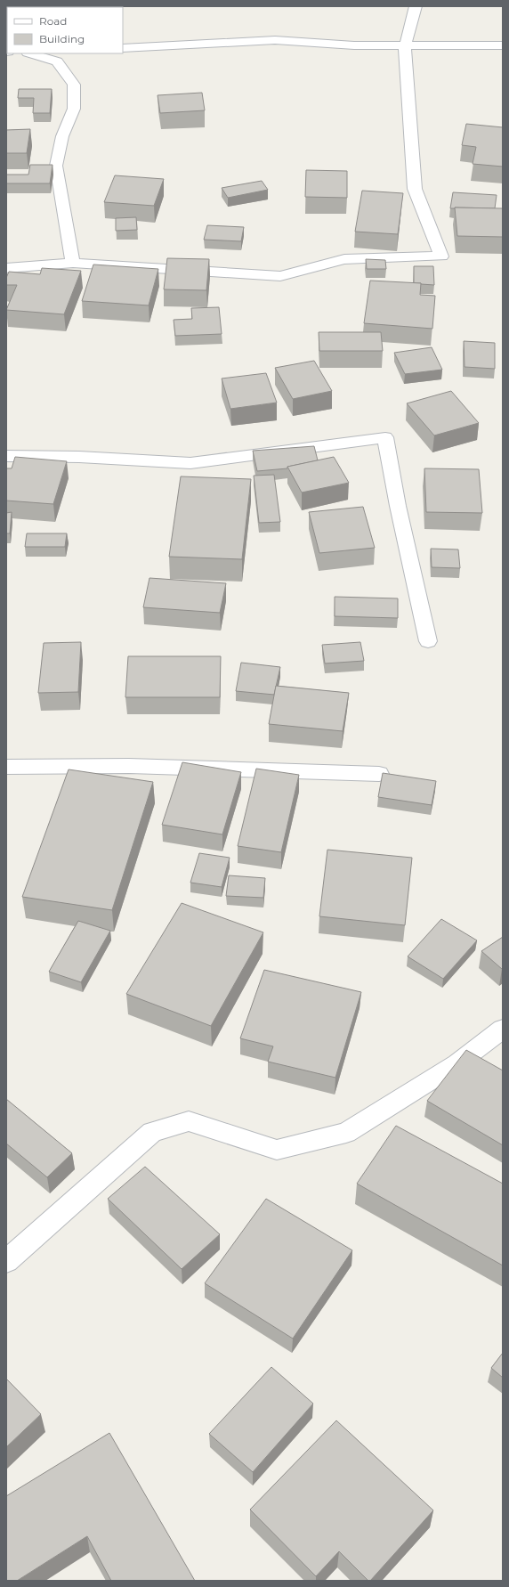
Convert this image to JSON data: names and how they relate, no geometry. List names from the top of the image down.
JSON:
{
  "legend": ["Road", "Building"]
}
